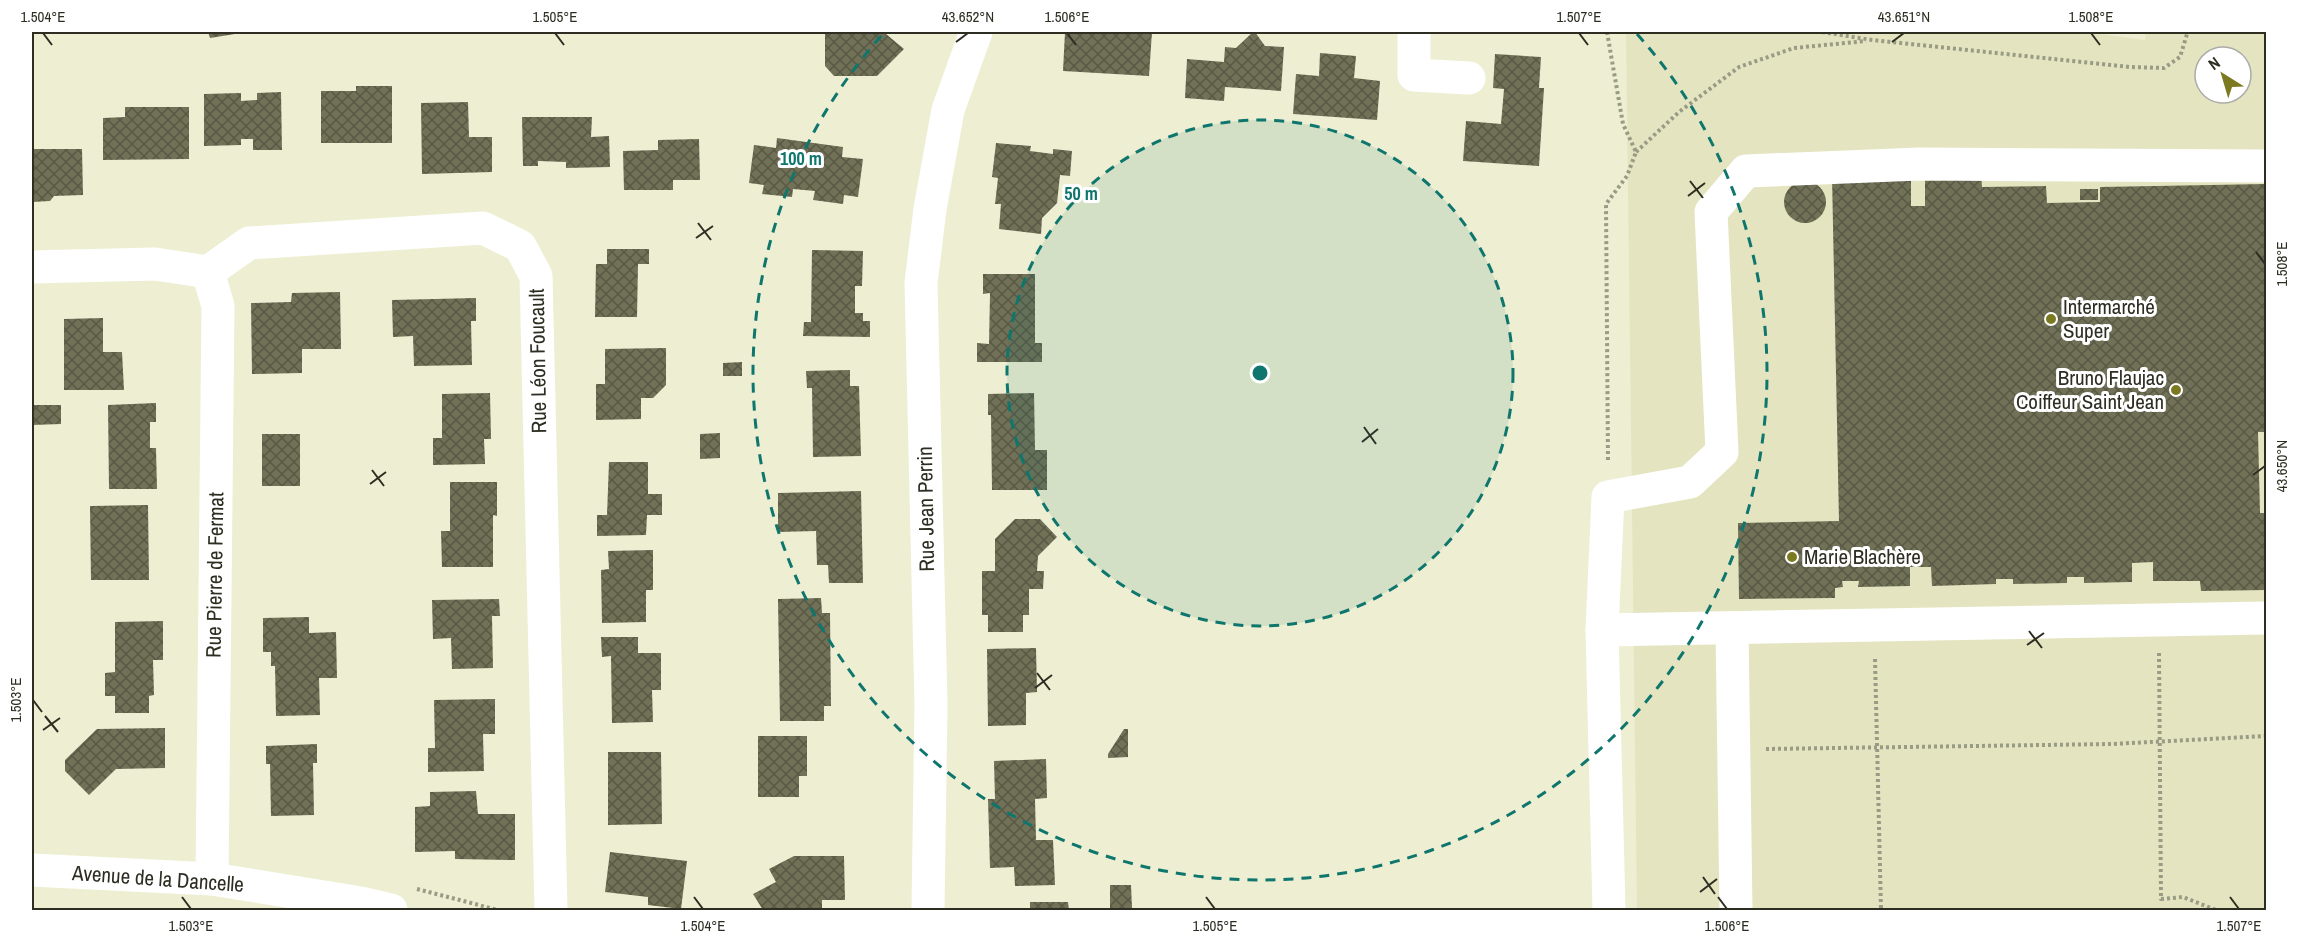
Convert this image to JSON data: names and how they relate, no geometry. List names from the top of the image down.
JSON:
{
  "streets": {
    "street": [
      "Rue Léon Foucault",
      "Rue Jean Perrin",
      "Rue Pierre de Fermat",
      "Avenue de la Dancelle"
    ]
  },
  "crossings": [
    ["Rue Léon Foucault", "Rue Pierre de Fermat"],
    ["Rue Pierre de Fermat", "Avenue de la Dancelle"]
  ],
  "places": ["Intermarché Super", "Bruno Flaujac Coiffeur Saint Jean", "Marie Blachère"],
  "north": "top left",
  "coordinates": [
    "1.504°E",
    "1.505°E",
    "43.652°N",
    "1.506°E",
    "1.507°E",
    "43.651°N",
    "1.508°E",
    "43.650°N",
    "1.503°E"
  ],
  "rings": ["100 m", "50 m"]
}
